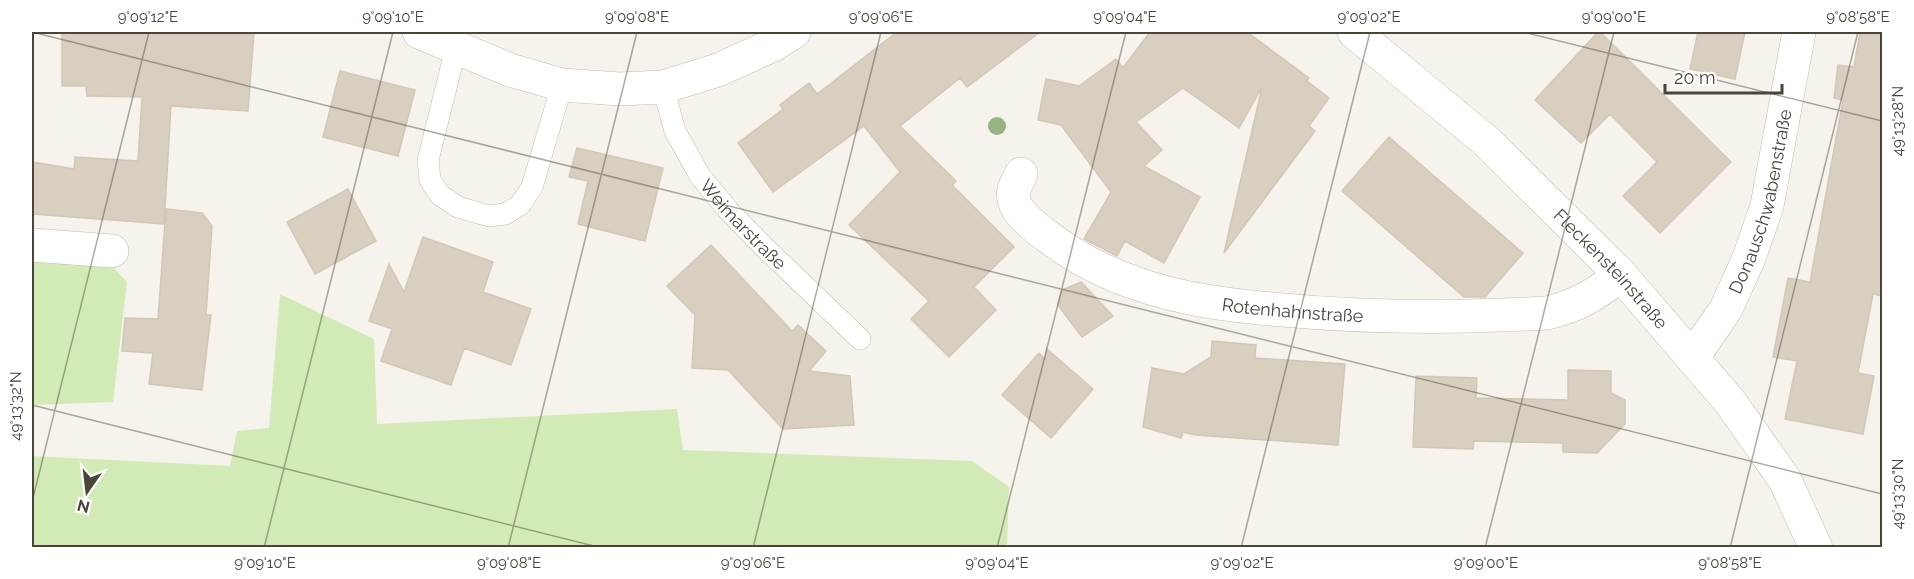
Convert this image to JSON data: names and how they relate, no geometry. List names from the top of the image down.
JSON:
{
  "streets": {
    "street": ["Donauschwabenstraße", "Fleckensteinstraße", "Rotenhahnstraße"],
    "lane": ["Weimarstraße"]
  },
  "crossings": [
    ["Donauschwabenstraße", "Fleckensteinstraße"],
    ["Fleckensteinstraße", "Rotenhahnstraße"]
  ],
  "scale_bar": "20 m",
  "north": "bottom",
  "coordinates": [
    "9°09'12\"E",
    "9°09'10\"E",
    "9°09'08\"E",
    "9°09'06\"E",
    "9°09'04\"E",
    "9°09'02\"E",
    "9°09'00\"E",
    "9°08'58\"E",
    "49°13'28\"N",
    "49°13'32\"N",
    "49°13'30\"N"
  ]
}
